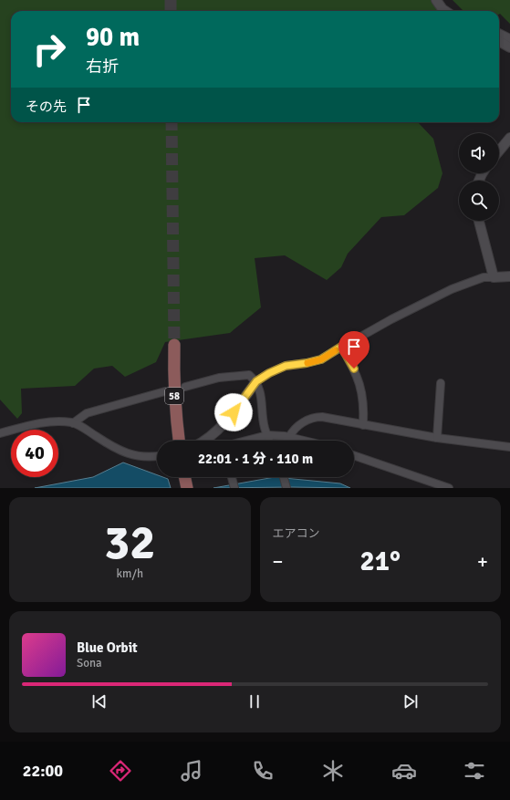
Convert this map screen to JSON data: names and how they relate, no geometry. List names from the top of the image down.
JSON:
{
  "streets": {
    "main road": ["58"]
  },
  "page": {
    "turn": ["90 m", "右折"],
    "then": "その先",
    "limit": "40",
    "trip": "22:01 · 1 分 · 110 m",
    "tile": [
      ["32", "km/h"],
      "エアコン"
    ],
    "heat": ["−", "21°", "+"],
    "song": ["Blue Orbit", "Sona"],
    "tabs": "22:00"
  }
}
